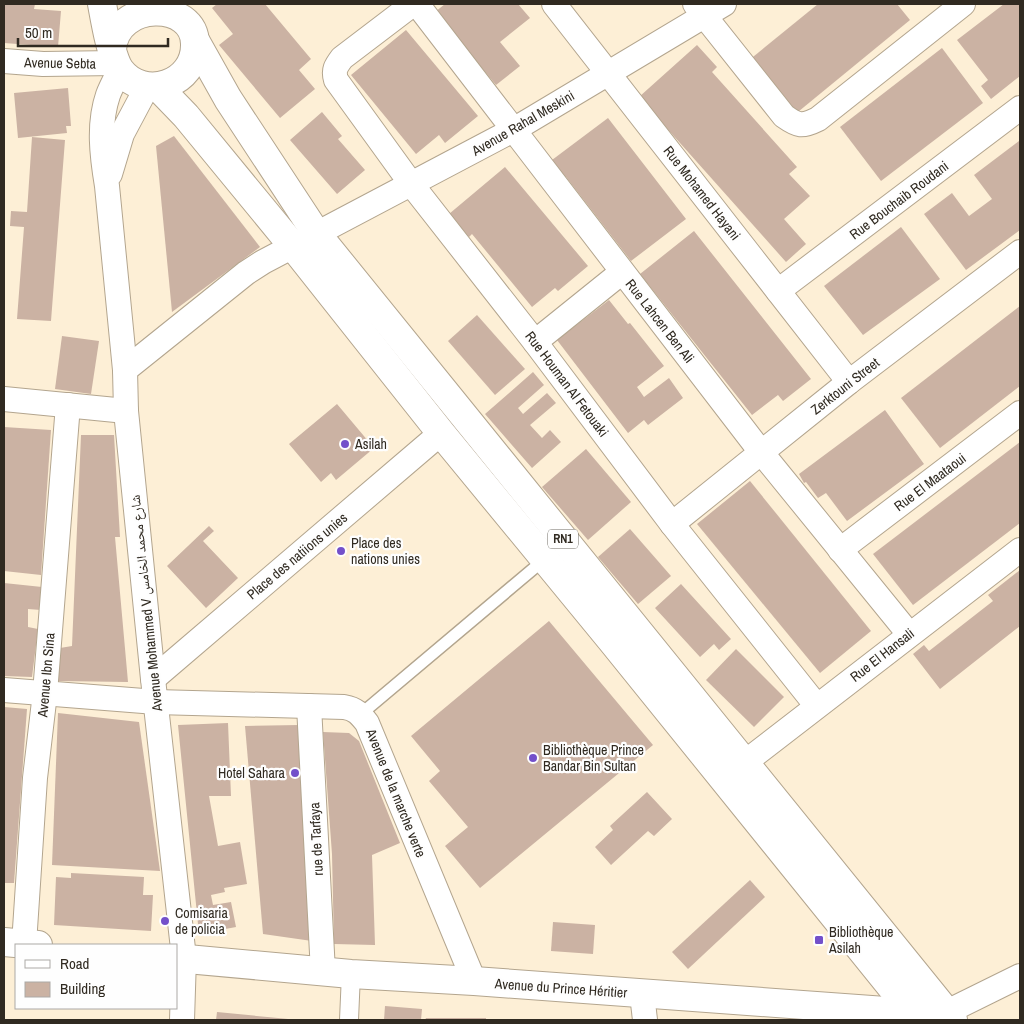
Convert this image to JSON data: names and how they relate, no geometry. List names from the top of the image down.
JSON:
{
  "streets": {
    "main road": ["RN1", "Avenue du Prince Héritier"],
    "street": [
      "Avenue Sebta",
      "Avenue Rahal Meskini",
      "Rue Mohamed Hayani",
      "Rue Bouchaib Roudani",
      "Rue Lahcen Ben Ali",
      "Rue Houman Al Fetouaki",
      "Zerktouni Street",
      "Rue El Maataoui",
      "Place des natiions unies",
      "Avenue Mohammed V شارع محمد الخامس",
      "Rue El Hansali",
      "Avenue Ibn Sina",
      "Avenue de la marche verte",
      "rue de Tarfaya"
    ]
  },
  "crossings": [
    ["Avenue Sebta", "RN1"],
    ["Avenue Sebta", "Avenue Mohammed V شارع محمد الخامس"],
    ["Avenue Rahal Meskini", "Rue Mohamed Hayani"],
    ["Avenue Rahal Meskini", "Rue Lahcen Ben Ali"],
    ["Avenue Rahal Meskini", "Rue Houman Al Fetouaki"],
    ["Avenue Rahal Meskini", "RN1"],
    ["Avenue Rahal Meskini", "Avenue Mohammed V شارع محمد الخامس"],
    ["Rue Mohamed Hayani", "Rue Bouchaib Roudani"],
    ["Rue Mohamed Hayani", "Zerktouni Street"],
    ["Rue Lahcen Ben Ali", "Zerktouni Street"],
    ["Rue Lahcen Ben Ali", "Rue El Maataoui"],
    ["Rue Lahcen Ben Ali", "Rue El Hansali"],
    ["Rue Houman Al Fetouaki", "Zerktouni Street"],
    ["Rue Houman Al Fetouaki", "Rue El Hansali"],
    ["RN1", "Place des natiions unies"],
    ["RN1", "Avenue Mohammed V شارع محمد الخامس"],
    ["RN1", "Rue El Hansali"],
    ["RN1", "Avenue du Prince Héritier"],
    ["Place des natiions unies", "Avenue Mohammed V شارع محمد الخامس"],
    ["Avenue Mohammed V شارع محمد الخامس", "Avenue de la marche verte"],
    ["Avenue Mohammed V شارع محمد الخامس", "Avenue du Prince Héritier"],
    ["Avenue Ibn Sina", "Avenue de la marche verte"],
    ["Avenue de la marche verte", "rue de Tarfaya"],
    ["Avenue de la marche verte", "Avenue du Prince Héritier"],
    ["rue de Tarfaya", "Avenue du Prince Héritier"]
  ],
  "places": {
    "other": [
      "Asilah",
      "Place des nations unies",
      "Bibliothèque Prince Bandar Bin Sultan",
      "Hotel Sahara",
      "Comisaria de policia"
    ],
    "transit": ["Bibliothèque Asilah"]
  },
  "legend": ["Road", "Building"],
  "scale_bar": "50 m"
}
